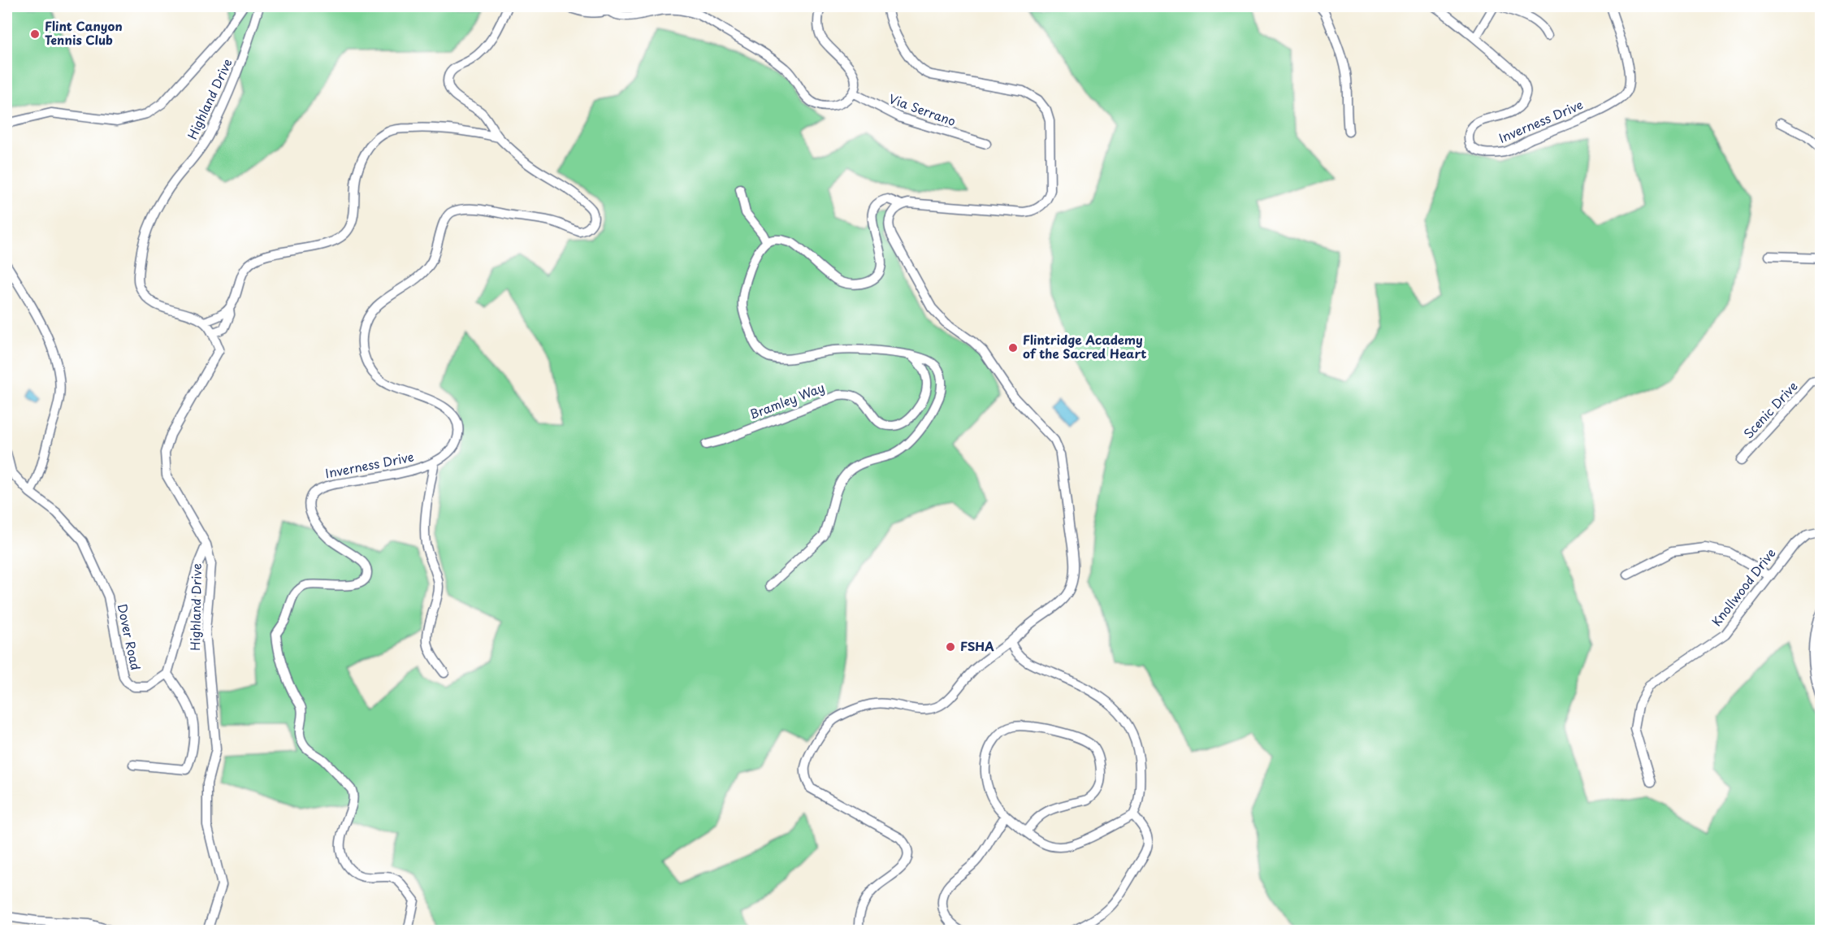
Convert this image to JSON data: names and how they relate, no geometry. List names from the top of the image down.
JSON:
{
  "streets": {
    "street": [
      "Highland Drive",
      "Via Serrano",
      "Inverness Drive",
      "Bramley Way",
      "Scenic Drive",
      "Knollwood Drive",
      "Dover Road"
    ]
  },
  "places": ["Flint Canyon Tennis Club", "Flintridge Academy of the Sacred Heart", "FSHA"]
}
